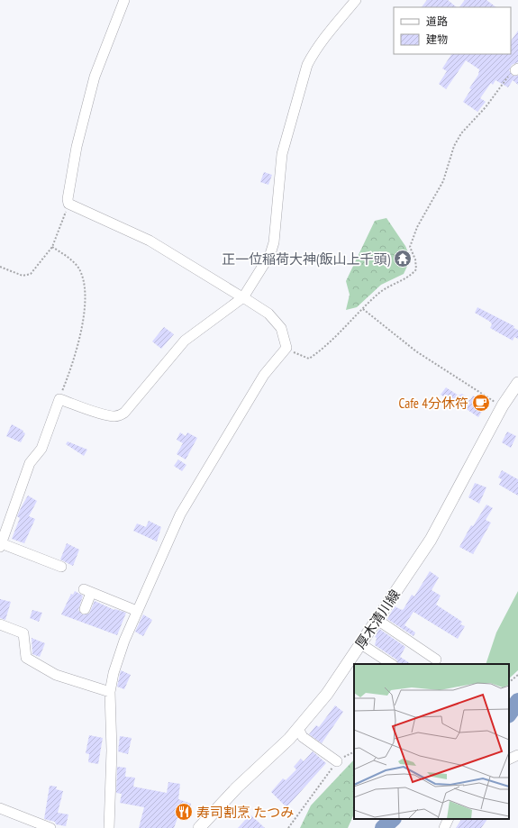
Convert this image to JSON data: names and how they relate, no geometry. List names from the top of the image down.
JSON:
{
  "streets": {
    "main road": ["厚木清川線"]
  },
  "places": {
    "temple": ["正一位稲荷大神(飯山上千頭)"],
    "cafe": ["Cafe 4分休符"],
    "restaurant": ["寿司割烹 たつみ"]
  },
  "legend": ["道路", "建物"]
}
